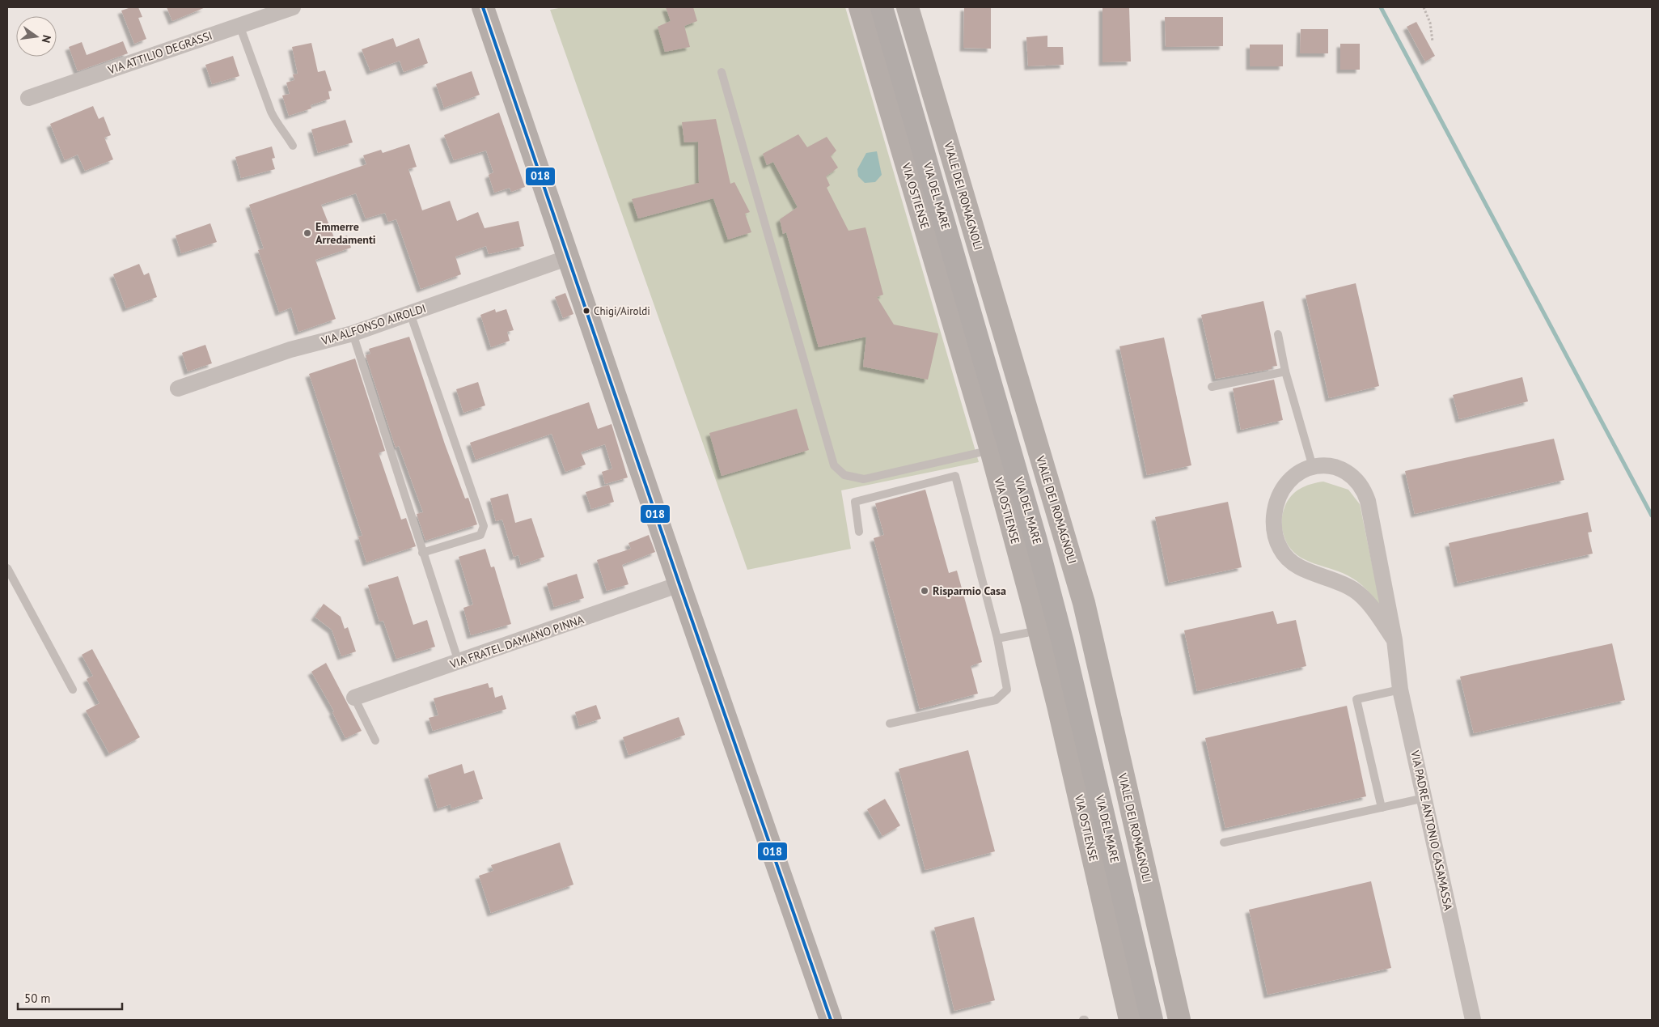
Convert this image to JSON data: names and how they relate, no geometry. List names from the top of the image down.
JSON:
{
  "streets": {
    "main road": ["VIA OSTIENSE", "VIA DEL MARE", "VIALE DEI ROMAGNOLI"],
    "street": [
      "VIA ATTILIO DEGRASSI",
      "VIA ALFONSO AIROLDI",
      "VIA FRATEL DAMIANO PINNA",
      "VIA PADRE ANTONIO CASAMASSA"
    ]
  },
  "places": ["Emmerre Arredamenti", "Chigi/Airoldi", "Risparmio Casa"],
  "lines": ["transit line 018"],
  "scale_bar": "50 m",
  "north": "right"
}
